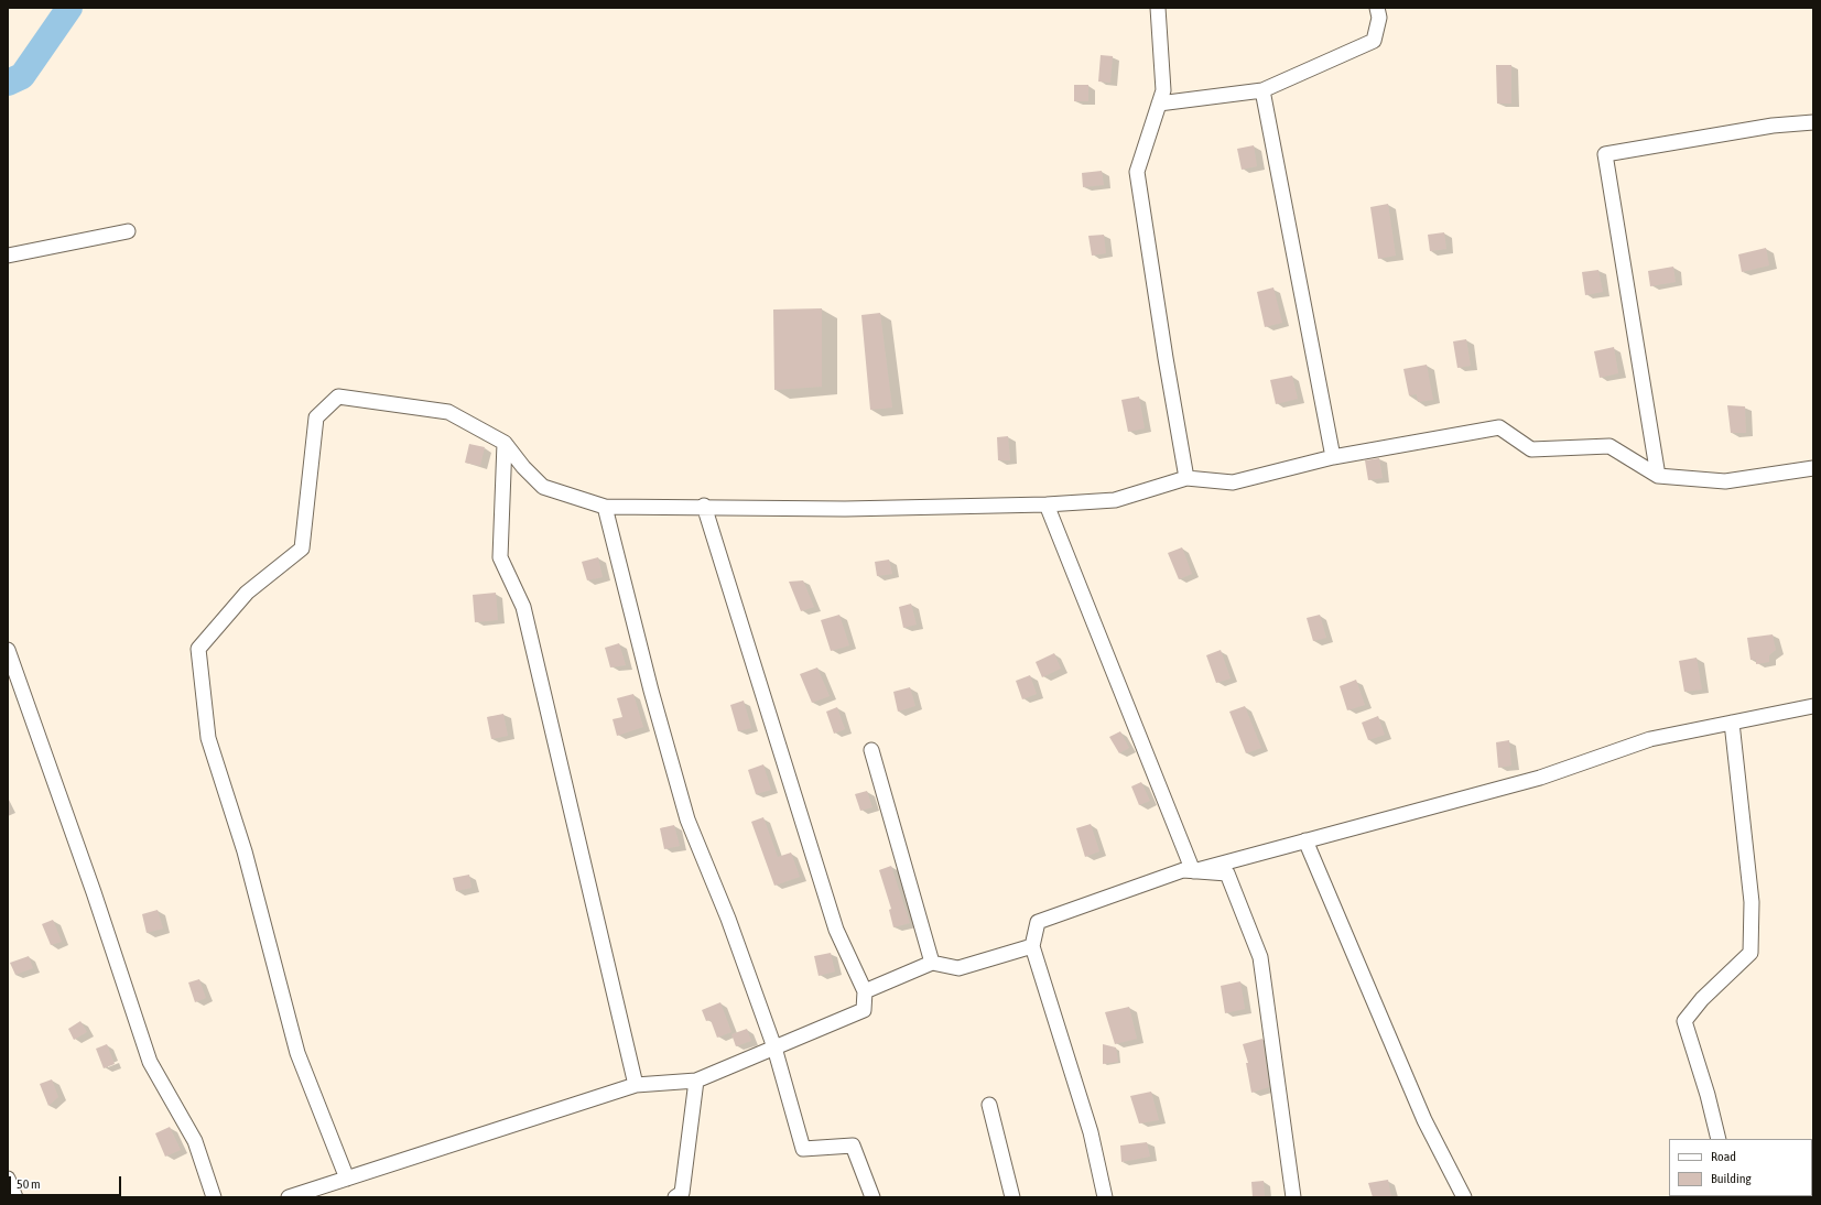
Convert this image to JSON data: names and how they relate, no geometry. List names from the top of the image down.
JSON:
{
  "legend": ["Road", "Building"],
  "scale_bar": "50 m"
}
